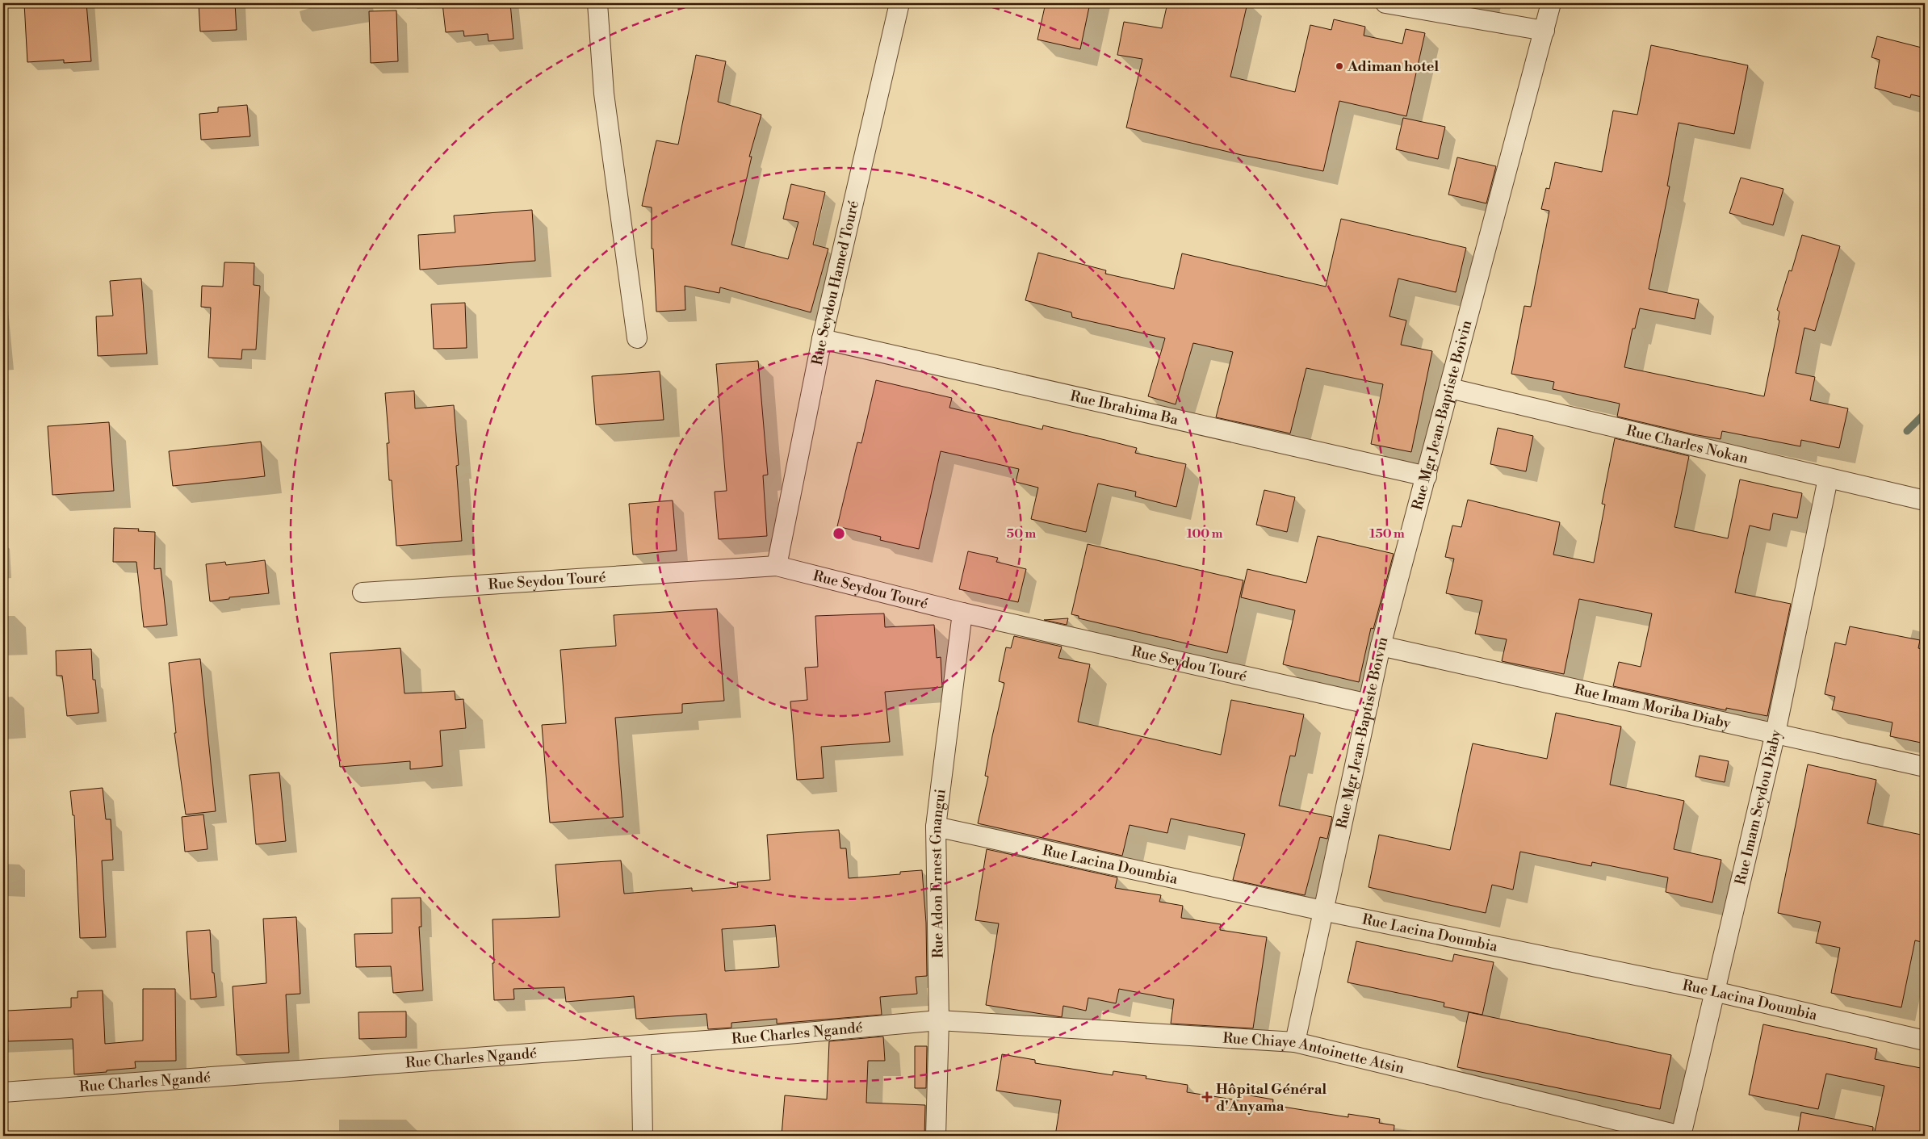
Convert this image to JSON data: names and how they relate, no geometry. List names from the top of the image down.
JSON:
{
  "streets": {
    "street": [
      "Rue Seydou Hamed Touré",
      "Rue Ibrahima Ba",
      "Rue Mgr Jean-Baptiste Boivin",
      "Rue Charles Nokan",
      "Rue Seydou Touré",
      "Rue Imam Moriba Diaby",
      "Rue Imam Seydou Diaby",
      "Rue Lacina Doumbia",
      "Rue Adon Ernest Gnangui",
      "Rue Charles Ngandé",
      "Rue Chiaye Antoinette Atsin"
    ]
  },
  "crossings": [
    ["Rue Seydou Hamed Touré", "Rue Ibrahima Ba"],
    ["Rue Seydou Hamed Touré", "Rue Seydou Touré"],
    ["Rue Ibrahima Ba", "Rue Mgr Jean-Baptiste Boivin"],
    ["Rue Mgr Jean-Baptiste Boivin", "Rue Charles Nokan"],
    ["Rue Mgr Jean-Baptiste Boivin", "Rue Seydou Touré"],
    ["Rue Mgr Jean-Baptiste Boivin", "Rue Imam Moriba Diaby"],
    ["Rue Mgr Jean-Baptiste Boivin", "Rue Lacina Doumbia"],
    ["Rue Mgr Jean-Baptiste Boivin", "Rue Chiaye Antoinette Atsin"],
    ["Rue Charles Nokan", "Rue Imam Seydou Diaby"],
    ["Rue Seydou Touré", "Rue Adon Ernest Gnangui"],
    ["Rue Imam Moriba Diaby", "Rue Imam Seydou Diaby"],
    ["Rue Imam Seydou Diaby", "Rue Lacina Doumbia"],
    ["Rue Imam Seydou Diaby", "Rue Chiaye Antoinette Atsin"],
    ["Rue Lacina Doumbia", "Rue Adon Ernest Gnangui"],
    ["Rue Adon Ernest Gnangui", "Rue Charles Ngandé"],
    ["Rue Adon Ernest Gnangui", "Rue Chiaye Antoinette Atsin"],
    ["Rue Charles Ngandé", "Rue Chiaye Antoinette Atsin"]
  ],
  "places": {
    "other": ["Adiman hotel"],
    "health": ["Hôpital Général d'Anyama"]
  },
  "rings": ["50 m", "100 m", "150 m"]
}
